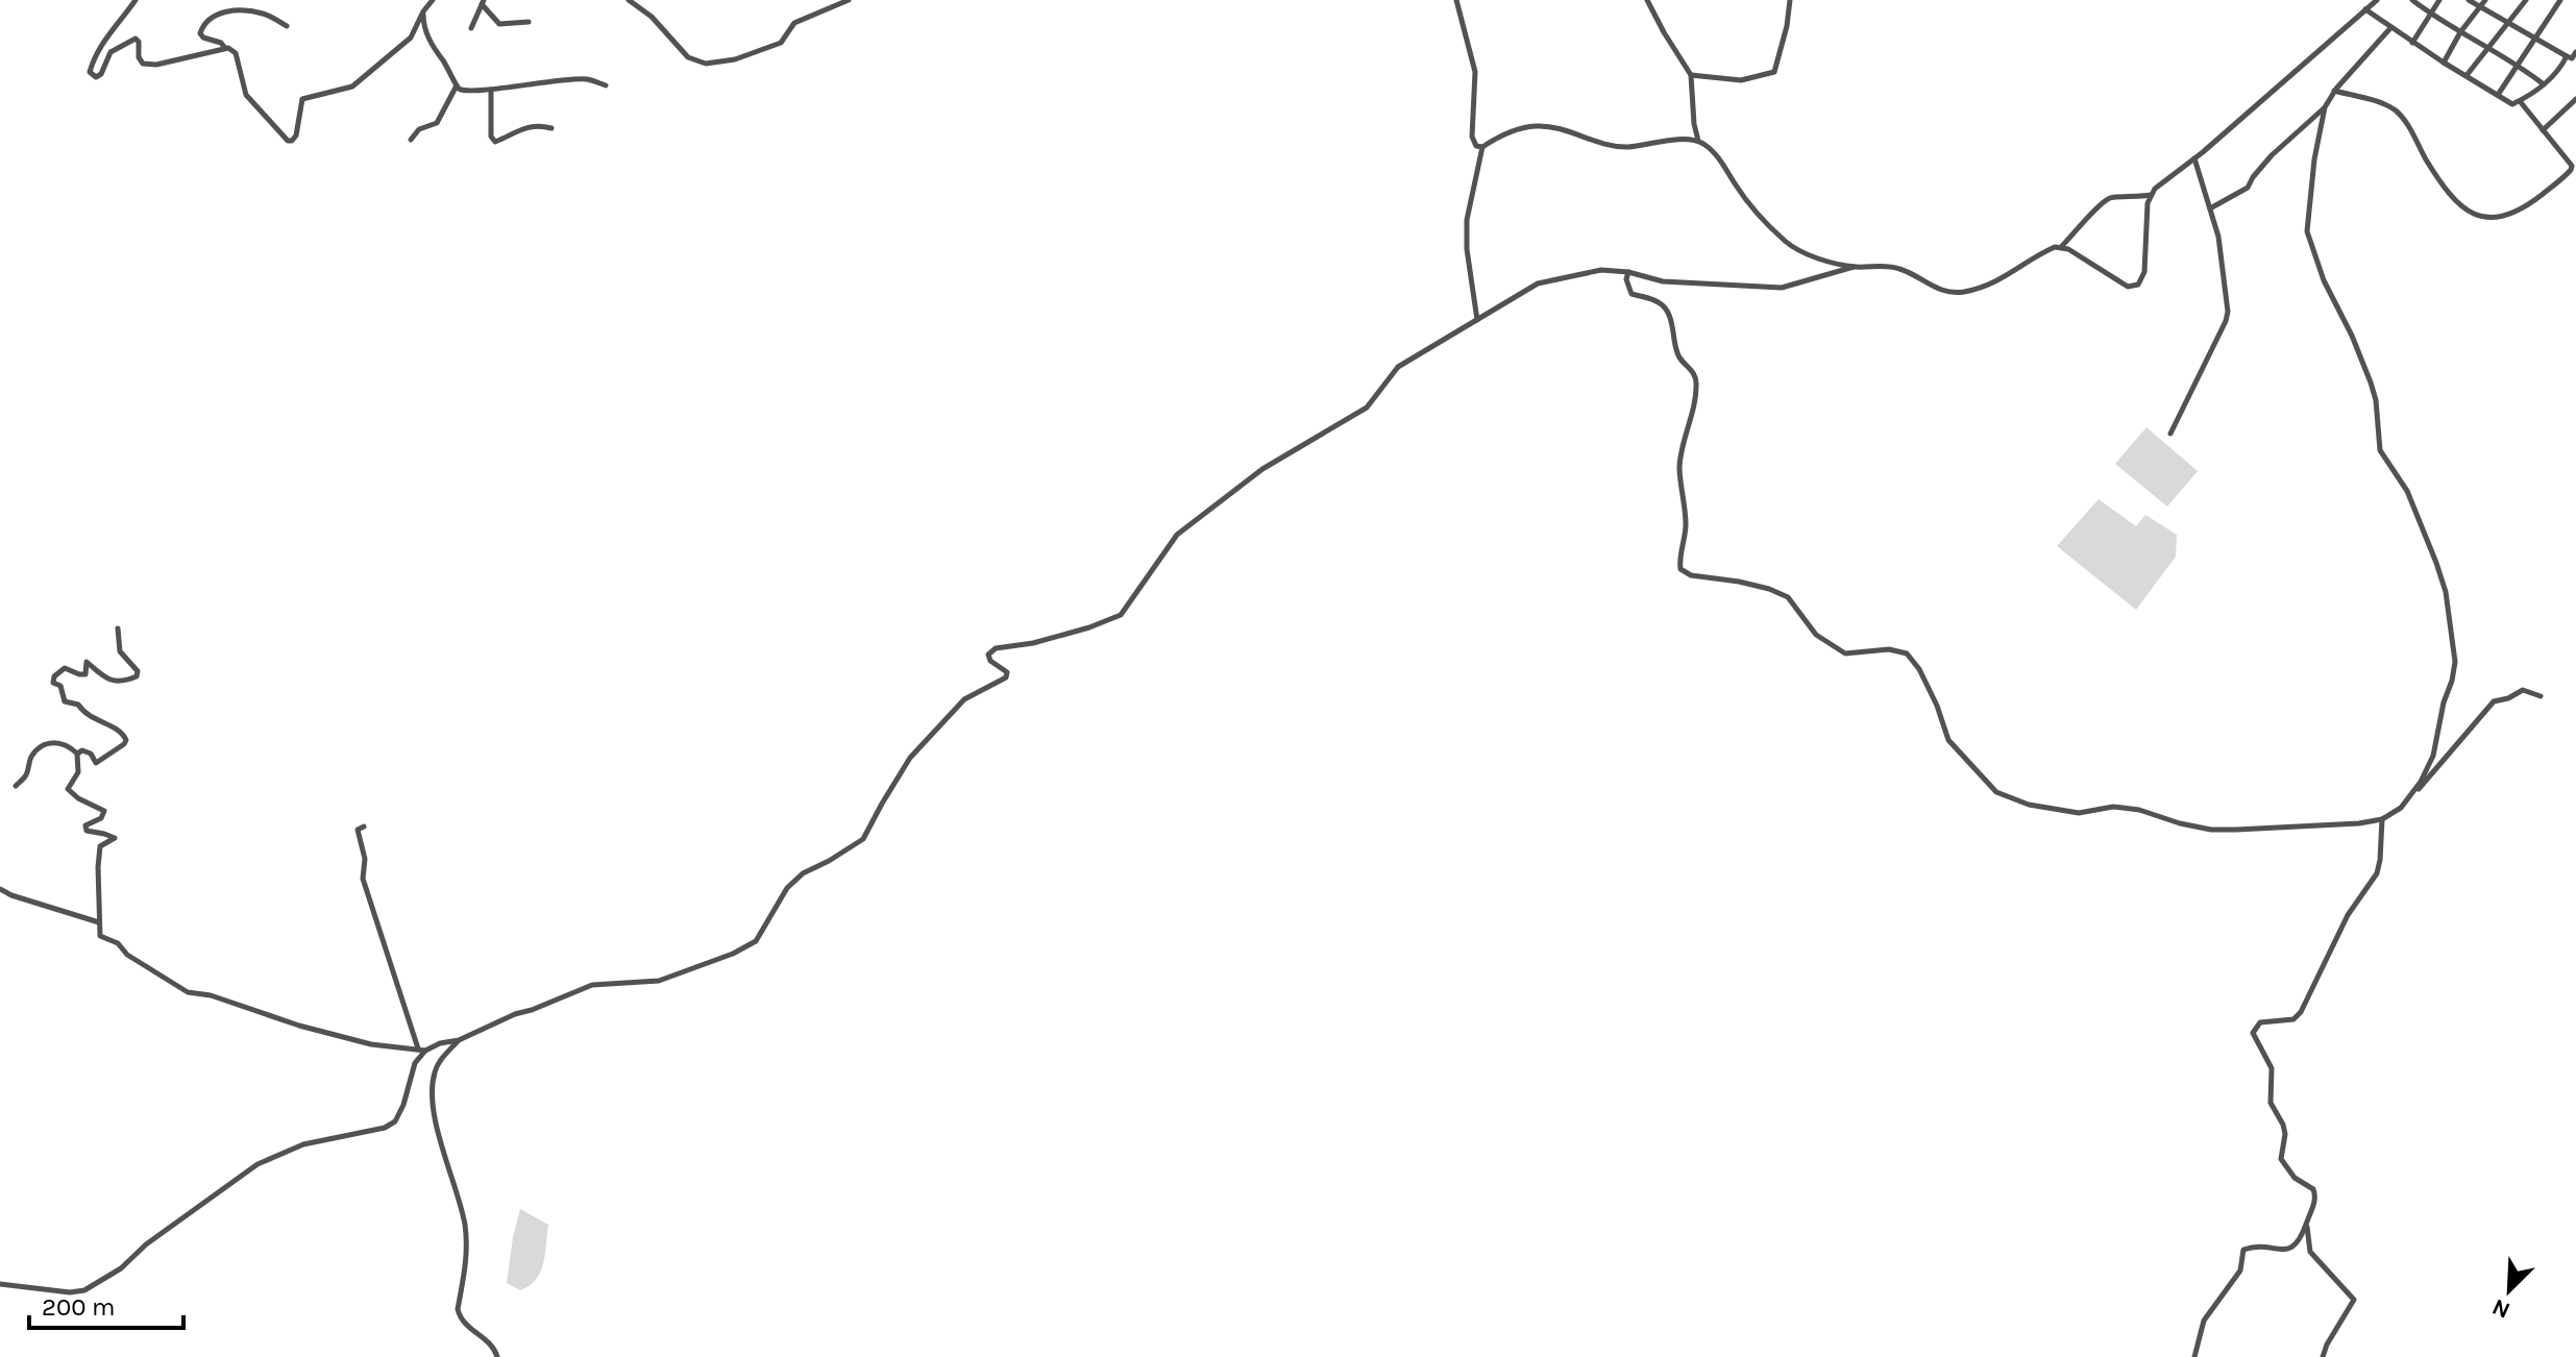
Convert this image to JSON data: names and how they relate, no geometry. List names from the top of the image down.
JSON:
{
  "scale_bar": "200 m",
  "north": "bottom left"
}
